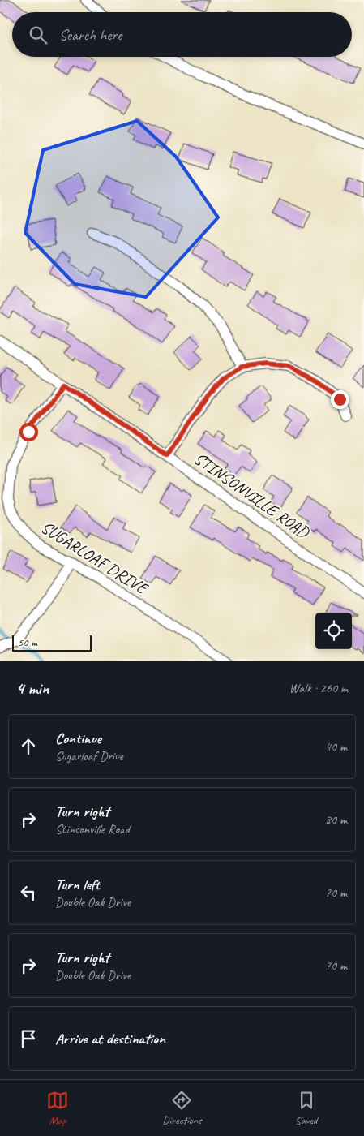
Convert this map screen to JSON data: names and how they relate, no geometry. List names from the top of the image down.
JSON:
{
  "streets": {
    "street": ["STINSONVILLE ROAD", "SUGARLOAF DRIVE"]
  },
  "crossings": [
    ["STINSONVILLE ROAD", "SUGARLOAF DRIVE"]
  ],
  "scale_bar": "50 m",
  "page": {
    "search": "Search here",
    "scale": "50 m",
    "heading": ["4 min", "Walk · 260 m"],
    "list": [
      ["Continue", "Sugarloaf Drive", "40 m"],
      ["Turn right", "Stinsonville Road", "80 m"],
      ["Turn left", "Double Oak Drive", "70 m"],
      ["Turn right", "Double Oak Drive", "70 m"],
      "Arrive at destination"
    ],
    "nav": ["Map", "Directions", "Saved"]
  }
}
